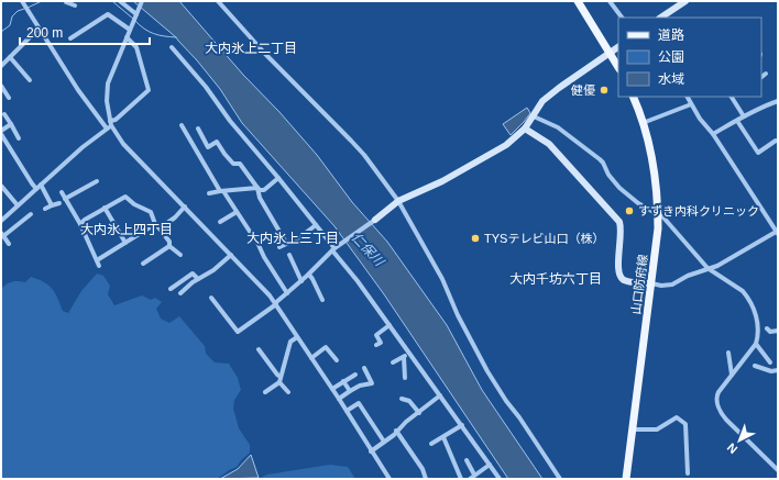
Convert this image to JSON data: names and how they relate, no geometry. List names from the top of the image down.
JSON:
{
  "streets": {
    "main road": ["山口防府線"]
  },
  "districts": [
    "大内氷上二丁目",
    "大内氷上四丁目",
    "大内氷上三丁目",
    "大内千坊六丁目"
  ],
  "water": ["仁保川"],
  "places": ["健優", "すずき内科クリニック", "TYSテレビ山口（株）"],
  "legend": ["道路", "公園", "水域"],
  "scale_bar": "200 m",
  "north": "bottom left"
}
